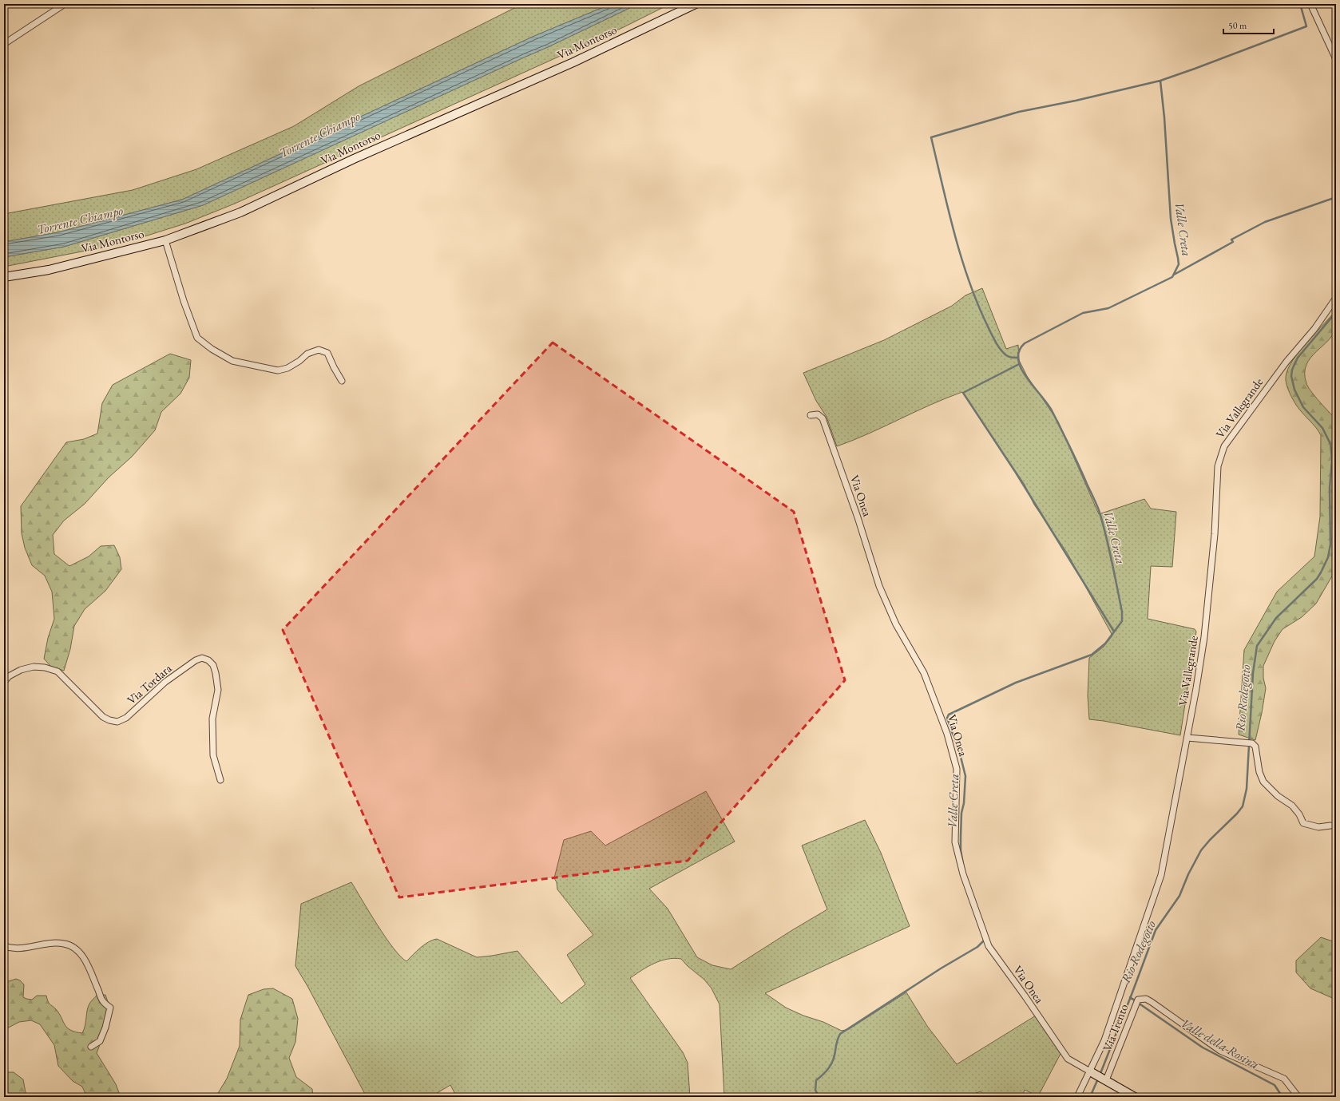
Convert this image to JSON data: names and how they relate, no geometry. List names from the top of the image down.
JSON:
{
  "streets": {
    "main road": ["Via Montorso"],
    "street": [
      "Via Vallegrande",
      "Via Onea",
      "Via Tordara",
      "Via Trento"
    ]
  },
  "crossings": [
    ["Via Vallegrande", "Via Onea"]
  ],
  "water": [
    "Torrente Chiampo",
    "Valle Creta",
    "Rio Rodegotto",
    "Valle della Rosina"
  ],
  "scale_bar": "50 m"
}
